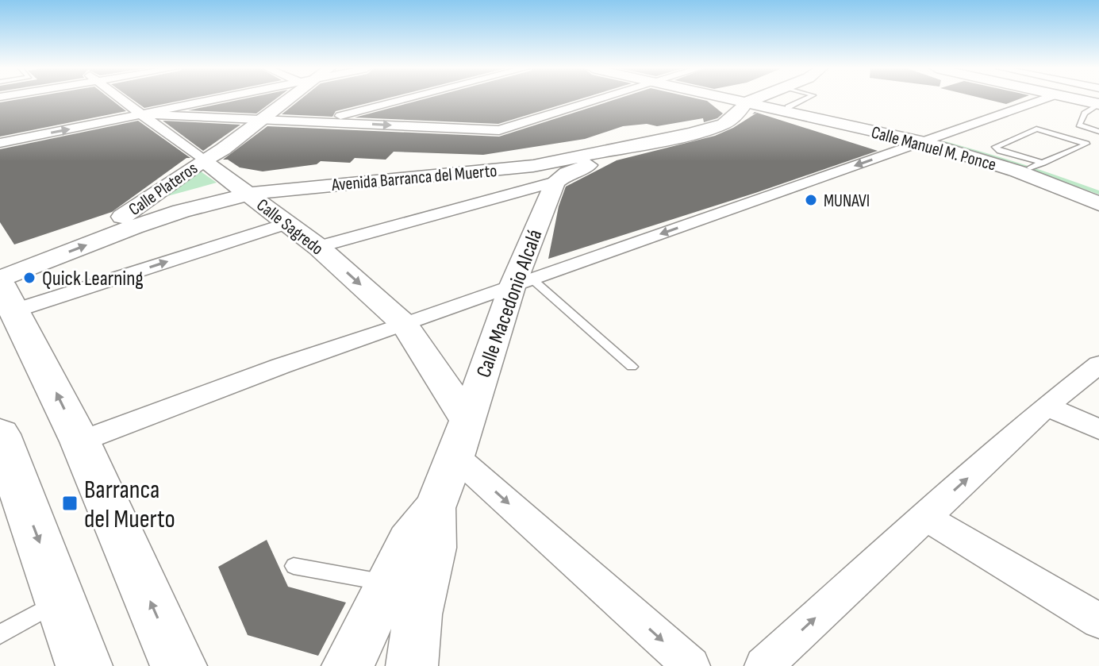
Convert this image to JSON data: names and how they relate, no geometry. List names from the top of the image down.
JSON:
{
  "streets": {
    "street": [
      "Calle Manuel M. Ponce",
      "Avenida Barranca del Muerto",
      "Calle Plateros",
      "Calle Sagredo",
      "Calle Macedonio Alcalá"
    ]
  },
  "crossings": [
    ["Avenida Barranca del Muerto", "Calle Plateros"],
    ["Avenida Barranca del Muerto", "Calle Sagredo"],
    ["Calle Plateros", "Calle Sagredo"],
    ["Calle Sagredo", "Calle Macedonio Alcalá"]
  ],
  "places": {
    "other": ["MUNAVI", "Quick Learning"],
    "transit": ["Barranca del Muerto"]
  }
}
